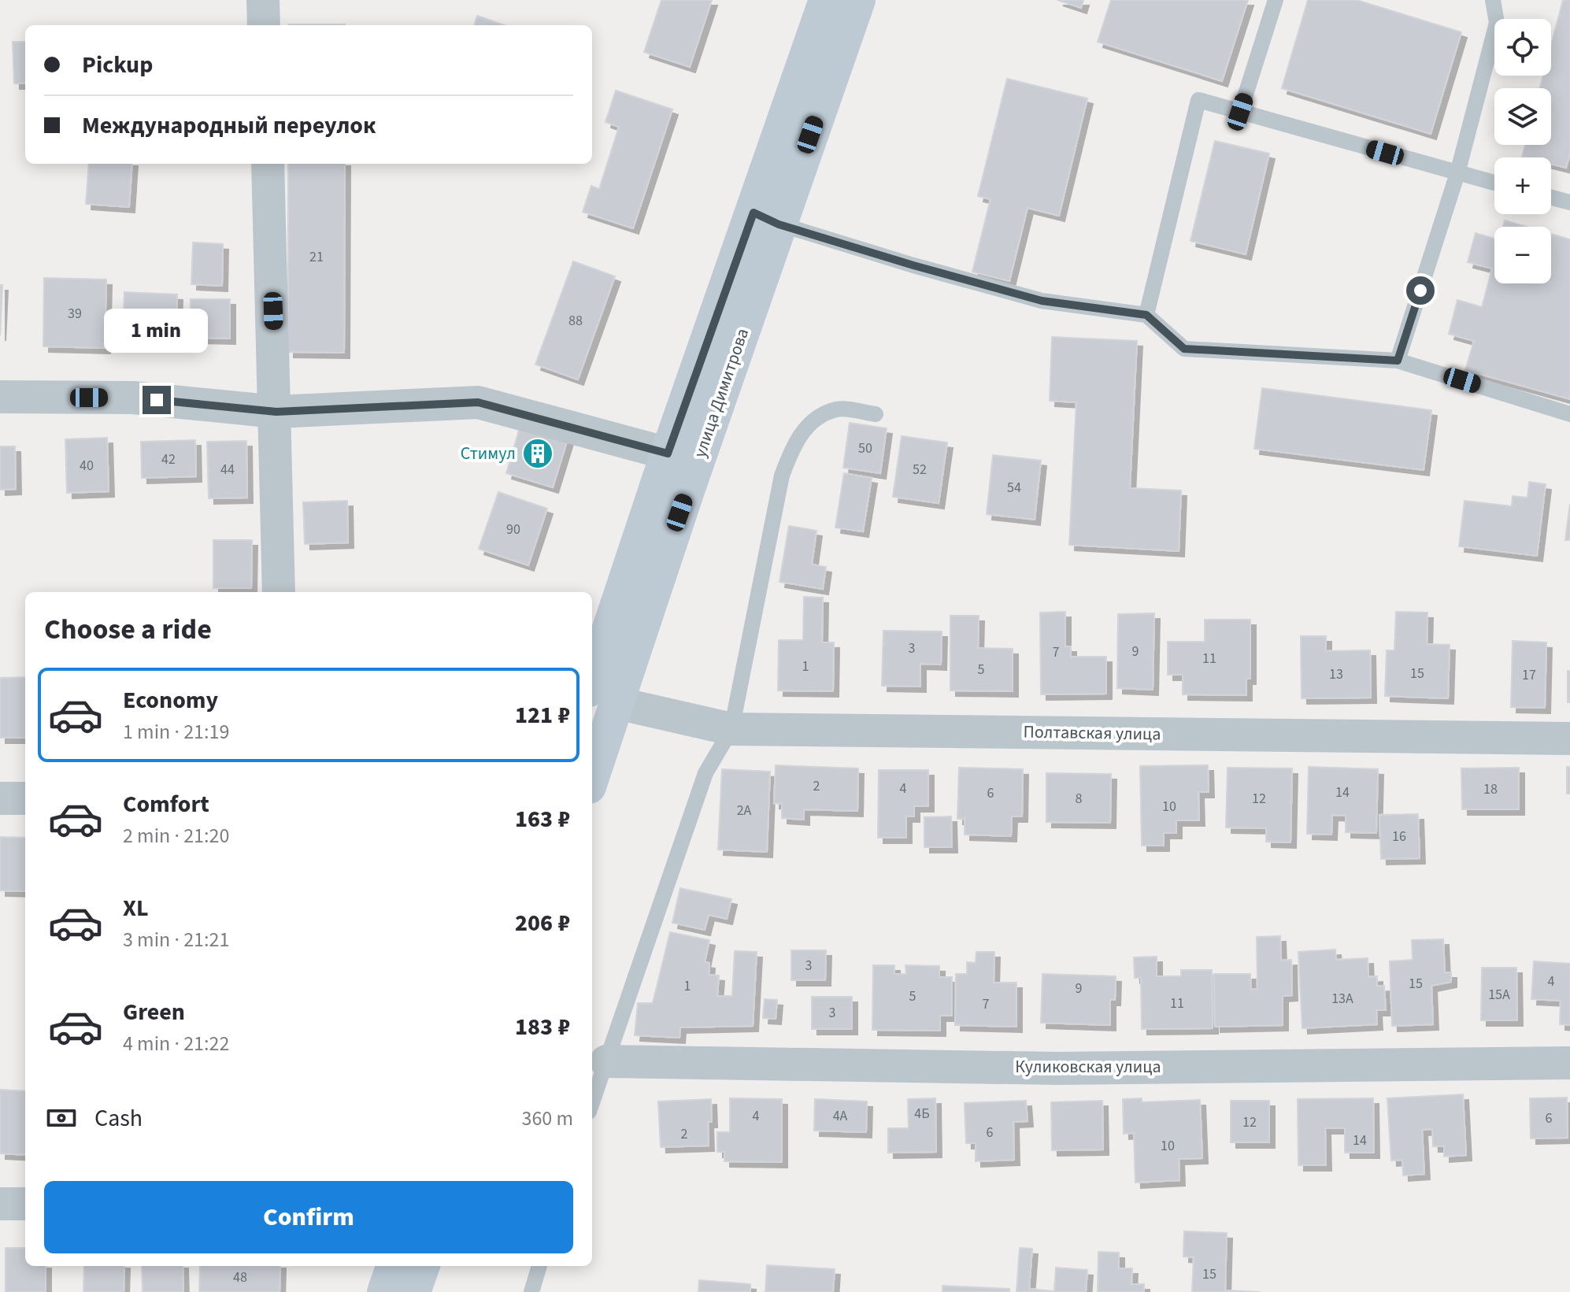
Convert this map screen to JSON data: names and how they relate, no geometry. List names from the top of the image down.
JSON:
{
  "streets": {
    "main road": ["улица Димитрова"],
    "street": ["Полтавская улица", "Куликовская улица"]
  },
  "crossings": [
    ["улица Димитрова", "Полтавская улица"]
  ],
  "places": {
    "building": ["Стимул"]
  },
  "house_numbers": [
    "21",
    "39",
    "88",
    "50",
    "42",
    "40",
    "44",
    "52",
    "54",
    "90",
    "3",
    "9",
    "7",
    "11",
    "1",
    "5",
    "15",
    "13",
    "17",
    "2",
    "4",
    "18",
    "14",
    "6",
    "8",
    "12",
    "10",
    "2А",
    "16",
    "3",
    "4",
    "15",
    "1",
    "9",
    "15А",
    "5",
    "13А",
    "11",
    "7",
    "3",
    "4Б",
    "4",
    "4А",
    "6",
    "12",
    "6",
    "2",
    "14",
    "10",
    "15",
    "48"
  ],
  "page": {
    "map_buttons": ["+", "−"],
    "banner": ["Pickup", "Международный переулок"],
    "bubble": "1 min",
    "heading": "Choose a ride",
    "list": [
      {
        "name": "Economy",
        "note": "1 min · 21:19",
        "value": "121 ₽"
      },
      {
        "name": "Comfort",
        "note": "2 min · 21:20",
        "value": "163 ₽"
      },
      {
        "name": "XL",
        "note": "3 min · 21:21",
        "value": "206 ₽"
      },
      {
        "name": "Green",
        "note": "4 min · 21:22",
        "value": "183 ₽"
      }
    ],
    "pay": ["Cash", "360 m"],
    "buttons": "Confirm"
  }
}
